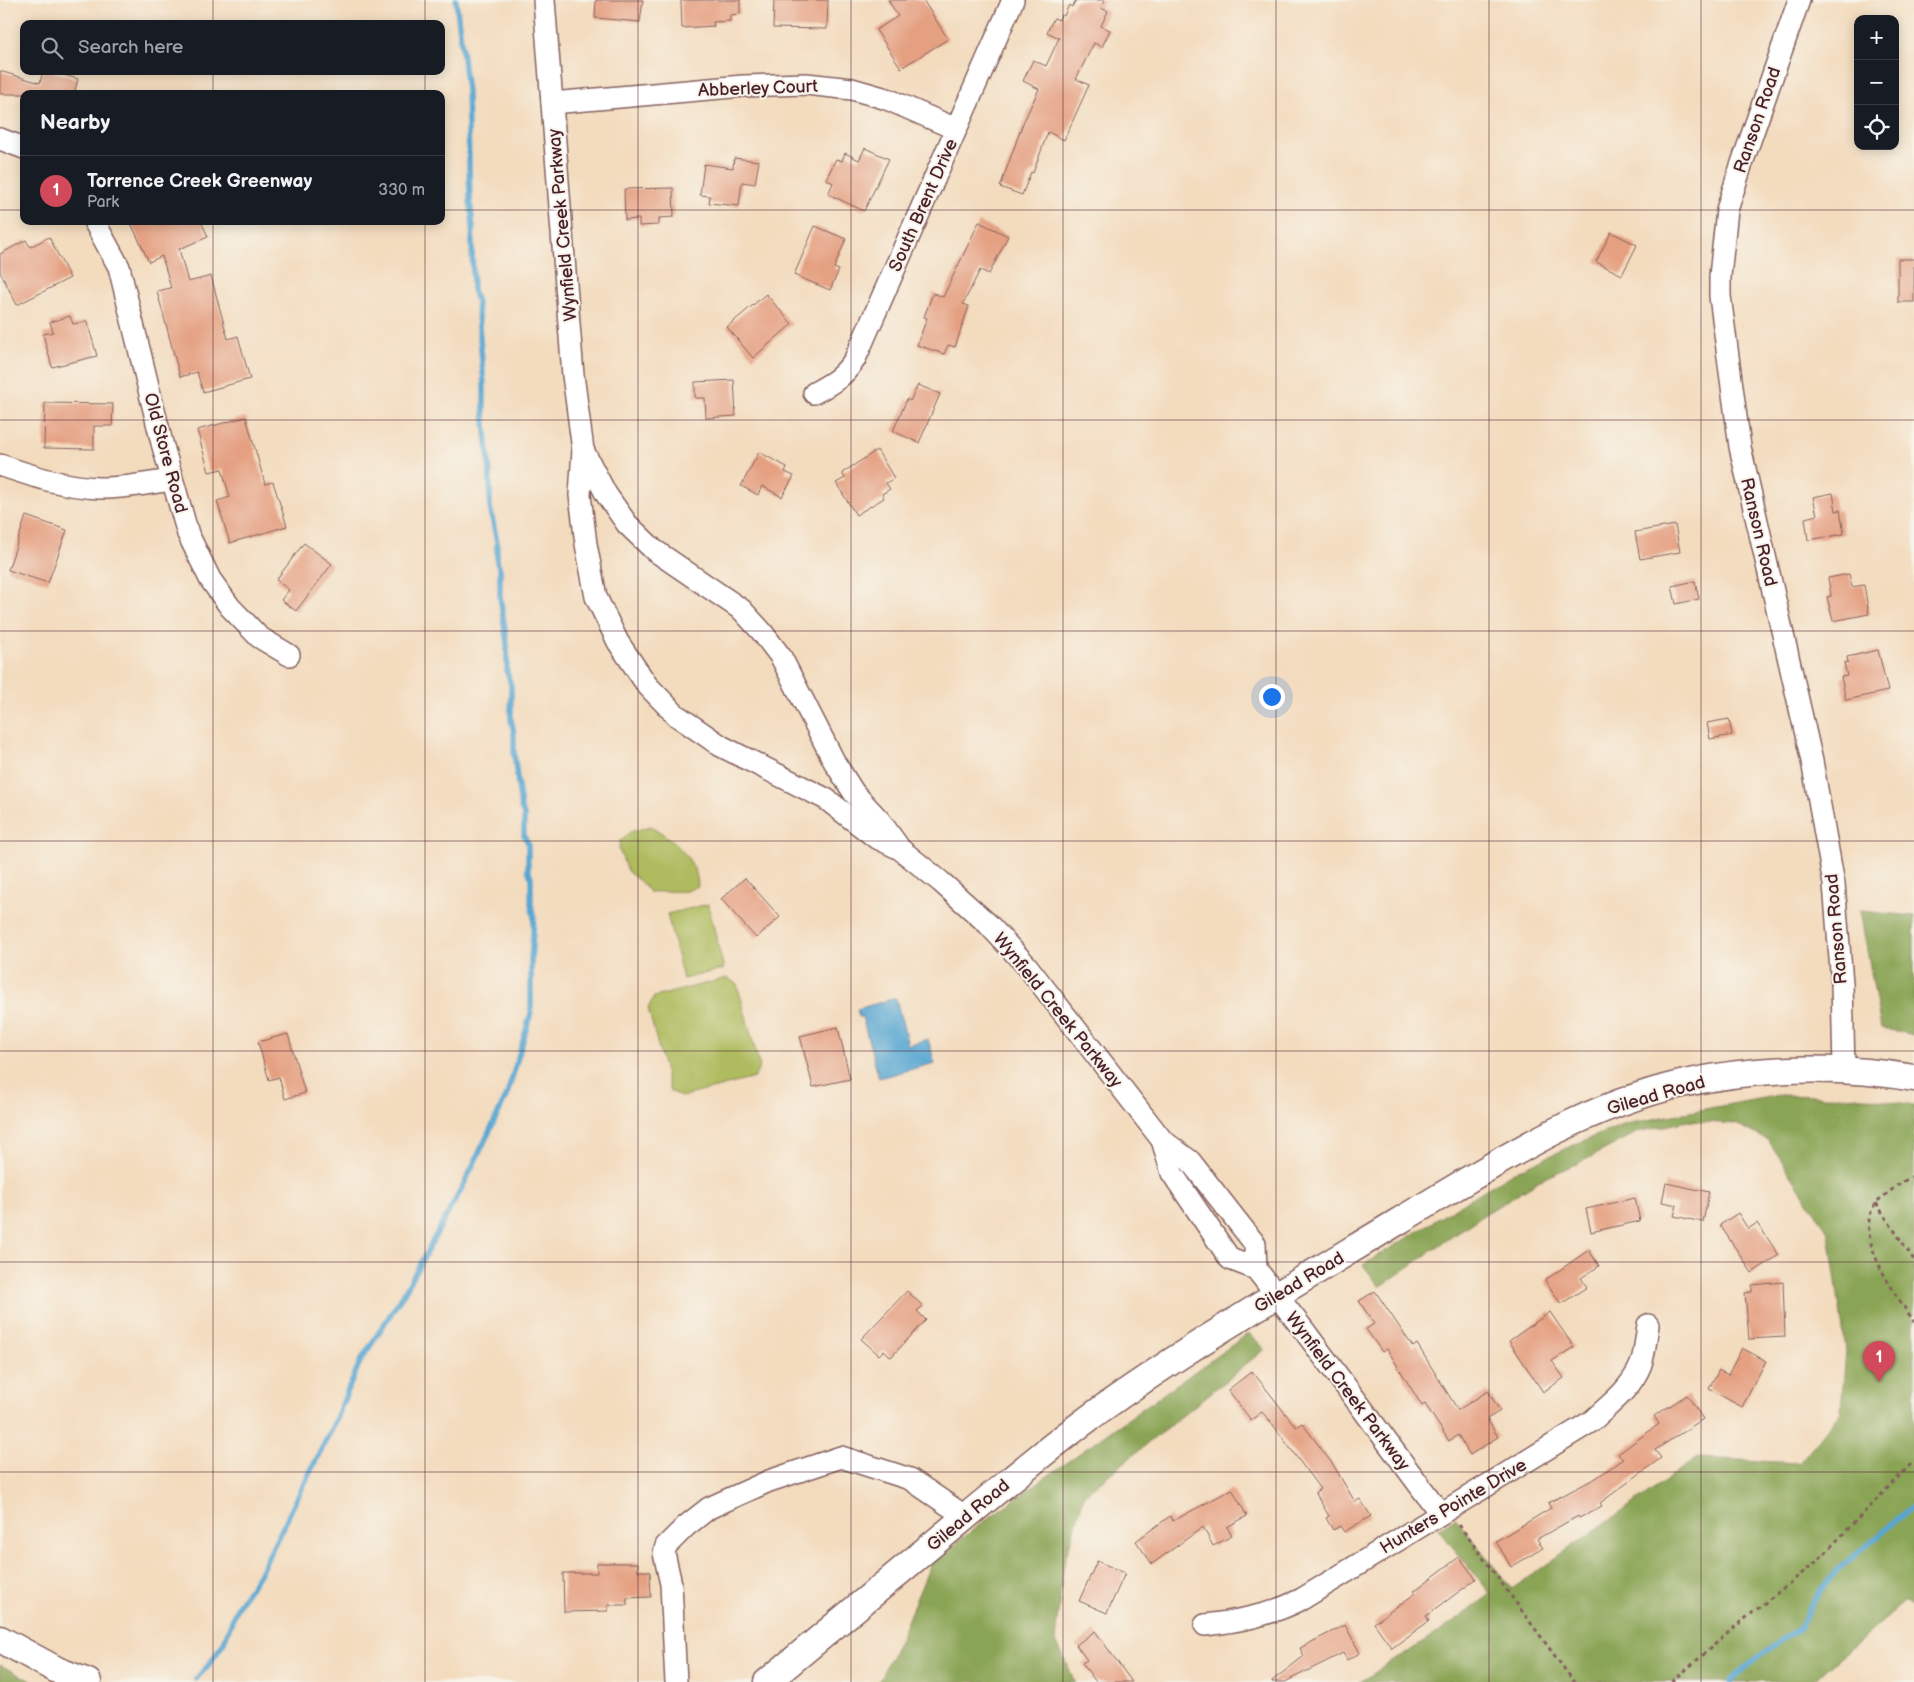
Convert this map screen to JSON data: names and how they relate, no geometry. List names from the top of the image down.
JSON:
{
  "streets": {
    "main road": ["Gilead Road"],
    "street": [
      "Abberley Court",
      "Ranson Road",
      "South Brent Drive",
      "Wynfield Creek Parkway",
      "Old Store Road",
      "Hunters Pointe Drive"
    ]
  },
  "crossings": [
    ["Abberley Court", "South Brent Drive"],
    ["Abberley Court", "Wynfield Creek Parkway"],
    ["Ranson Road", "Gilead Road"],
    ["Wynfield Creek Parkway", "Gilead Road"],
    ["Wynfield Creek Parkway", "Hunters Pointe Drive"]
  ],
  "page": {
    "map_buttons": ["+", "−"],
    "search": "Search here",
    "heading": "Nearby",
    "list": [
      {
        "mark": "1",
        "name": "Torrence Creek Greenway",
        "note": "Park",
        "value": "330 m"
      }
    ],
    "pins": "1"
  }
}
